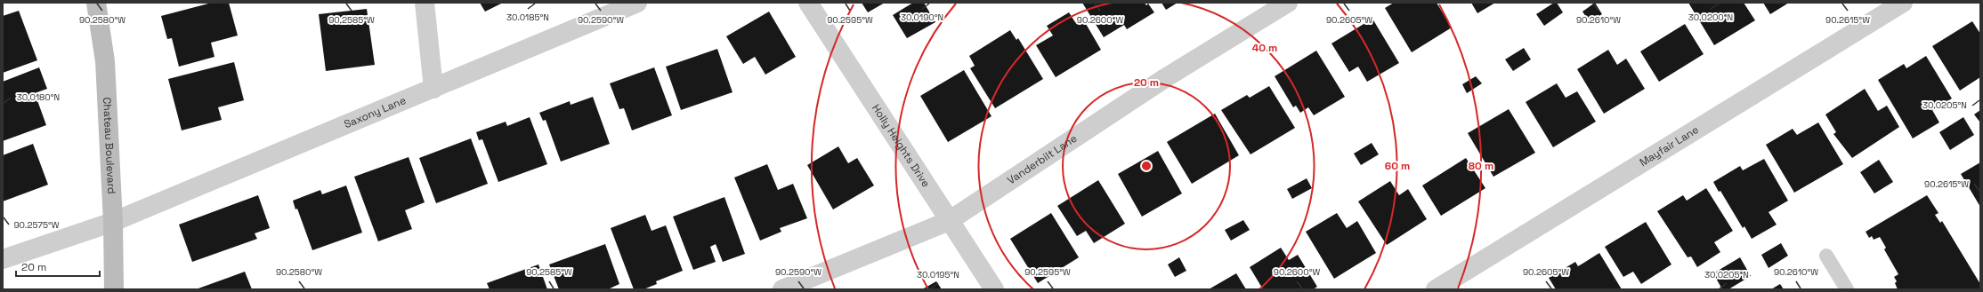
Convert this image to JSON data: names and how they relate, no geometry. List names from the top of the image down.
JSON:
{
  "streets": {
    "street": [
      "Saxony Lane",
      "Chateau Boulevard",
      "Mayfair Lane",
      "Holly Heights Drive",
      "Vanderbilt Lane"
    ]
  },
  "crossings": [
    ["Saxony Lane", "Chateau Boulevard"],
    ["Holly Heights Drive", "Vanderbilt Lane"]
  ],
  "scale_bar": "20 m",
  "coordinates": [
    "30.0185°N",
    "30.0190°N",
    "30.0200°N",
    "90.2580°W",
    "90.2585°W",
    "90.2590°W",
    "90.2595°W",
    "90.2600°W",
    "90.2605°W",
    "90.2610°W",
    "90.2615°W",
    "30.0180°N",
    "30.0205°N",
    "90.2575°W",
    "30.0195°N"
  ],
  "rings": [
    "40 m",
    "20 m",
    "60 m",
    "80 m"
  ]
}
